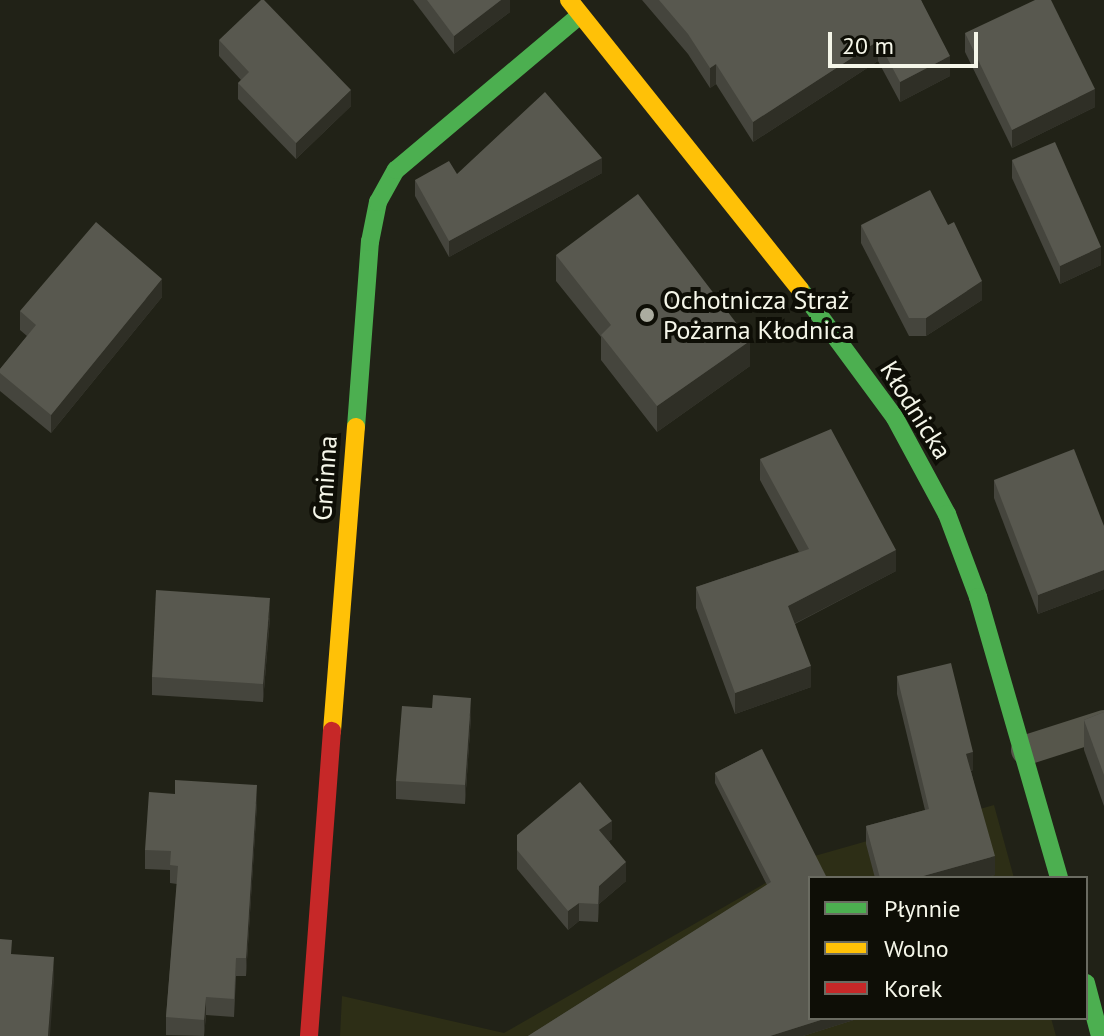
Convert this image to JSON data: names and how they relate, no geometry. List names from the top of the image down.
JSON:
{
  "streets": {
    "street": ["Kłodnicka", "Gminna"]
  },
  "crossings": [
    ["Kłodnicka", "Gminna"]
  ],
  "places": ["Ochotnicza Straż Pożarna Kłodnica"],
  "legend": ["Płynnie", "Wolno", "Korek"],
  "scale_bar": "20 m"
}
